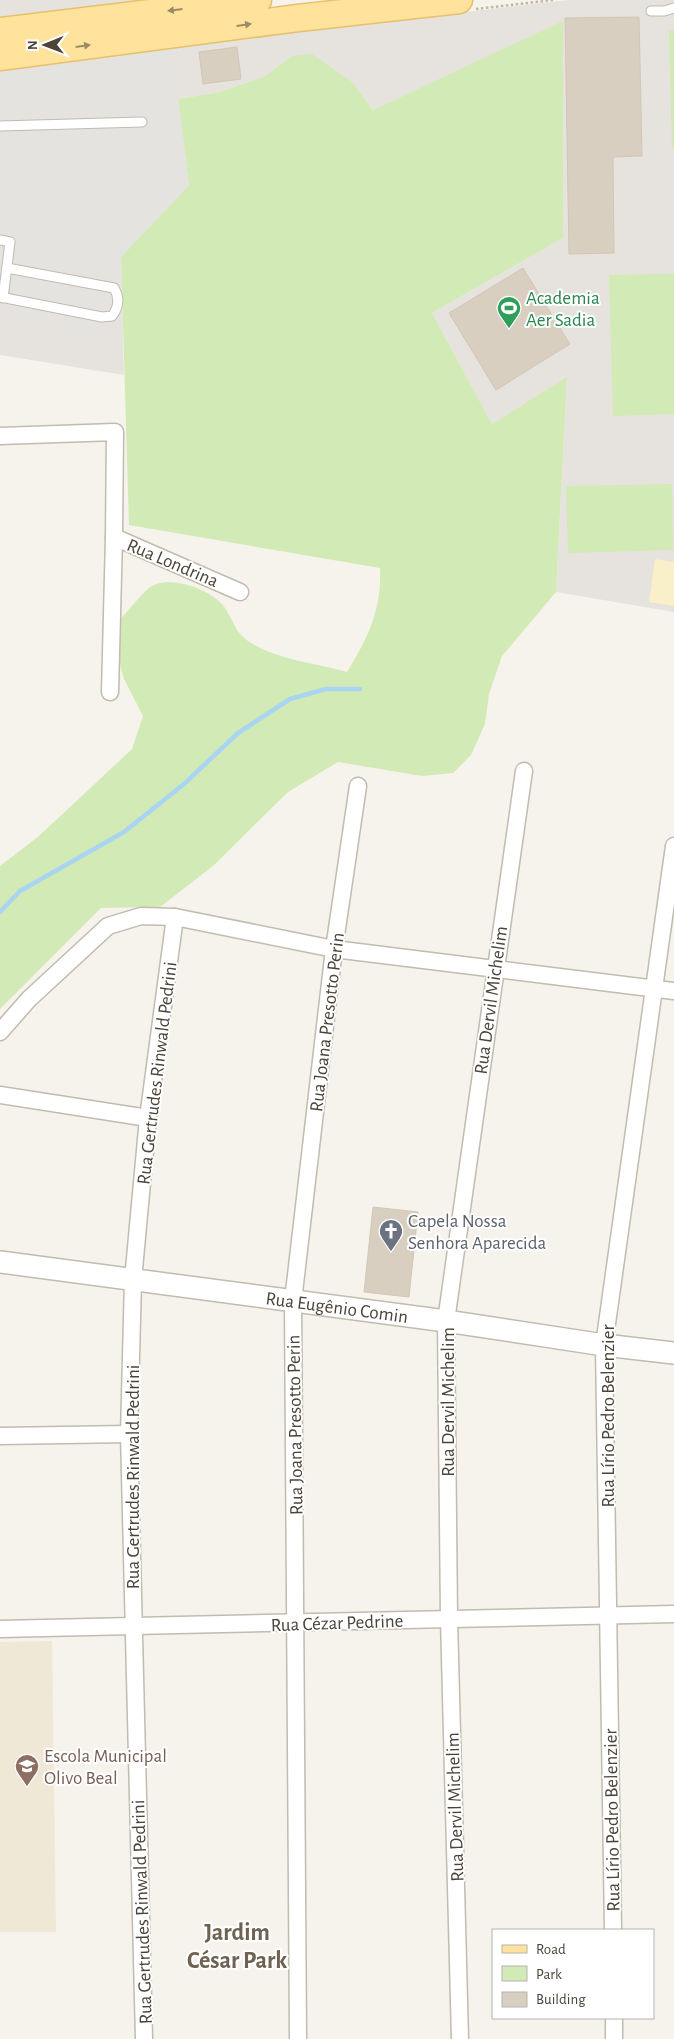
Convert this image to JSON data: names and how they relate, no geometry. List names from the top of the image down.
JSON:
{
  "streets": {
    "street": [
      "Rua Londrina",
      "Rua Dervil Michelim",
      "Rua Joana Presotto Perin",
      "Rua Gertrudes Rinwald Pedrini",
      "Rua Eugênio Comin",
      "Rua Lírio Pedro Belenzier",
      "Rua Cézar Pedrine"
    ]
  },
  "crossings": [
    ["Rua Dervil Michelim", "Rua Eugênio Comin"],
    ["Rua Dervil Michelim", "Rua Cézar Pedrine"],
    ["Rua Joana Presotto Perin", "Rua Eugênio Comin"],
    ["Rua Joana Presotto Perin", "Rua Cézar Pedrine"],
    ["Rua Gertrudes Rinwald Pedrini", "Rua Eugênio Comin"],
    ["Rua Gertrudes Rinwald Pedrini", "Rua Cézar Pedrine"],
    ["Rua Eugênio Comin", "Rua Lírio Pedro Belenzier"],
    ["Rua Lírio Pedro Belenzier", "Rua Cézar Pedrine"]
  ],
  "districts": ["Jardim César Park"],
  "places": {
    "sports": ["Academia Aer Sadia"],
    "church": ["Capela Nossa Senhora Aparecida"],
    "school or university": ["Escola Municipal Olivo Beal"]
  },
  "legend": ["Road", "Park", "Building"],
  "north": "left"
}
